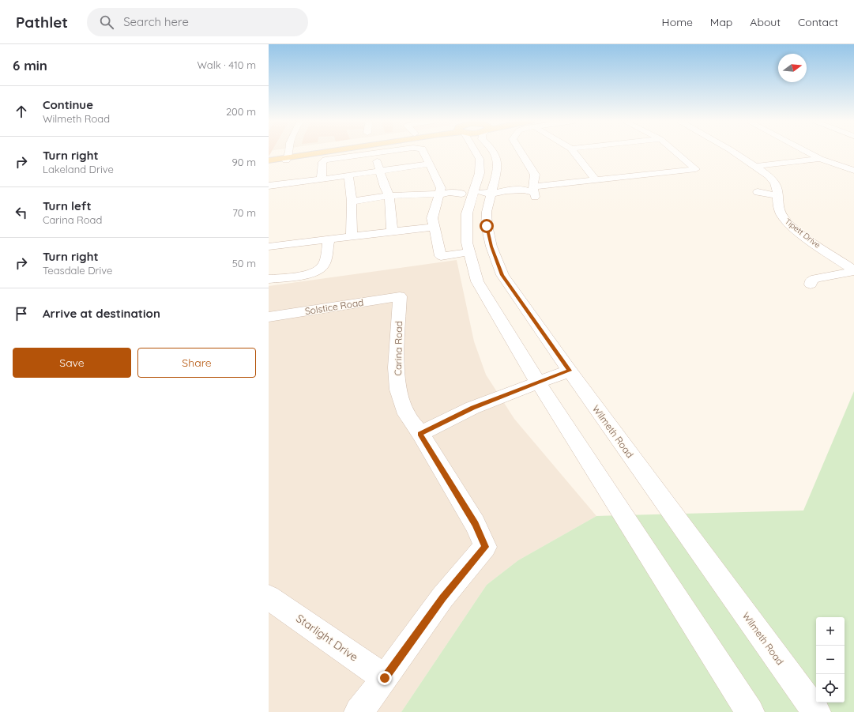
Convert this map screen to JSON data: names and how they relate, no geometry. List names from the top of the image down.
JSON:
{
  "streets": {
    "street": [
      "Tipett Drive",
      "Solstice Road",
      "Carina Road",
      "Wilmeth Road",
      "Starlight Drive"
    ]
  },
  "crossings": [
    ["Solstice Road", "Carina Road"],
    ["Carina Road", "Starlight Drive"]
  ],
  "north": "right",
  "page": {
    "header": "Pathlet",
    "search": "Search here",
    "nav": [
      "Home",
      "Map",
      "About",
      "Contact"
    ],
    "heading": ["6 min", "Walk · 410 m"],
    "list": [
      ["Continue", "Wilmeth Road", "200 m"],
      ["Turn right", "Lakeland Drive", "90 m"],
      ["Turn left", "Carina Road", "70 m"],
      ["Turn right", "Teasdale Drive", "50 m"],
      "Arrive at destination"
    ],
    "buttons": ["Save", "Share"],
    "map_buttons": ["+", "−"]
  }
}
